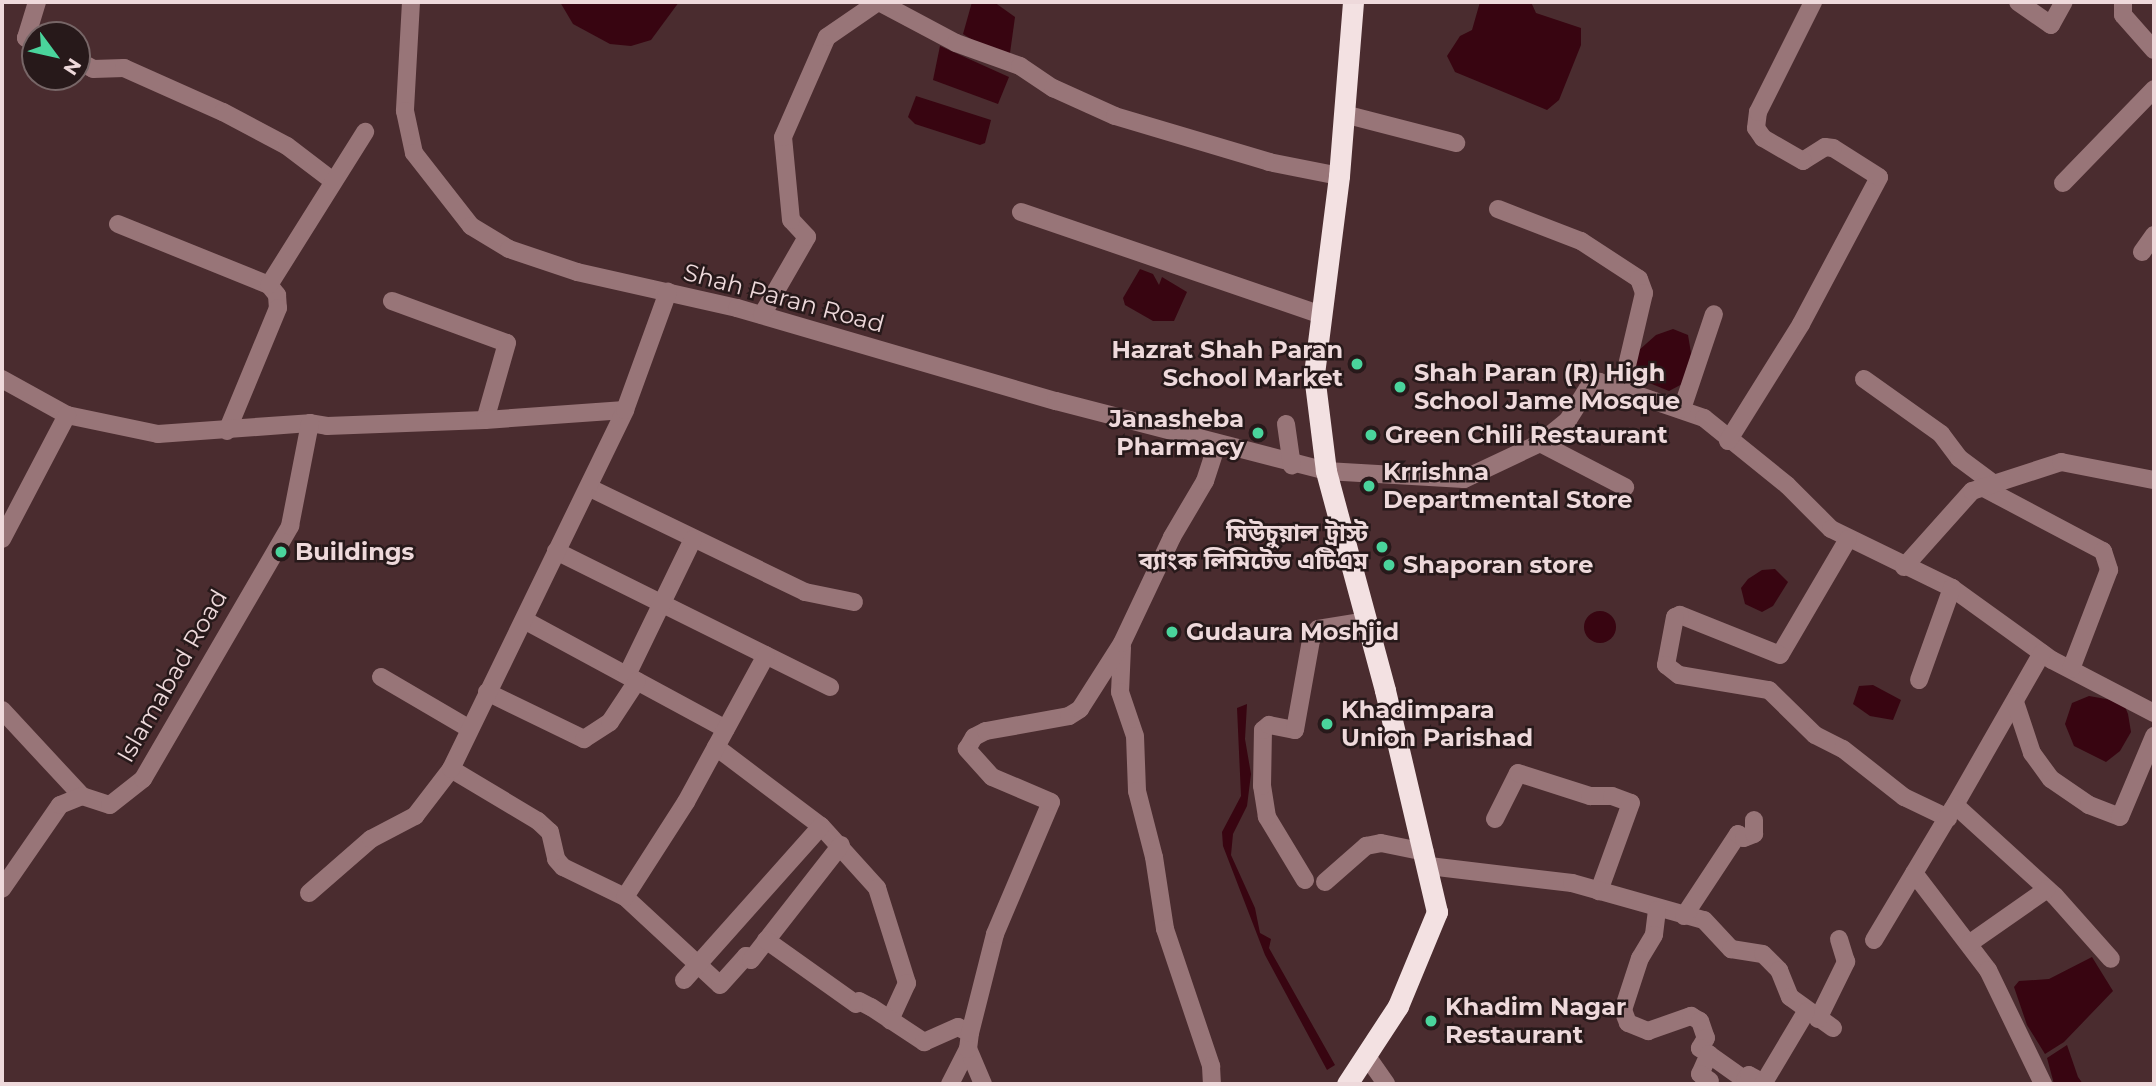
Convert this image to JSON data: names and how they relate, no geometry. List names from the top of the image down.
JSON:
{
  "streets": {
    "street": ["Shah Paran Road", "Islamabad Road"]
  },
  "places": [
    "Hazrat Shah Paran School Market",
    "Shah Paran (R) High School Jame Mosque",
    "Janasheba Pharmacy",
    "Green Chili Restaurant",
    "Krrishna Departmental Store",
    "মিউচুয়াল ট্রাস্ট ব্যাংক লিমিটেড এটিএম",
    "Buildings",
    "Shaporan store",
    "Gudaura Moshjid",
    "Khadimpara Union Parishad",
    "Khadim Nagar Restaurant"
  ],
  "north": "bottom right"
}
